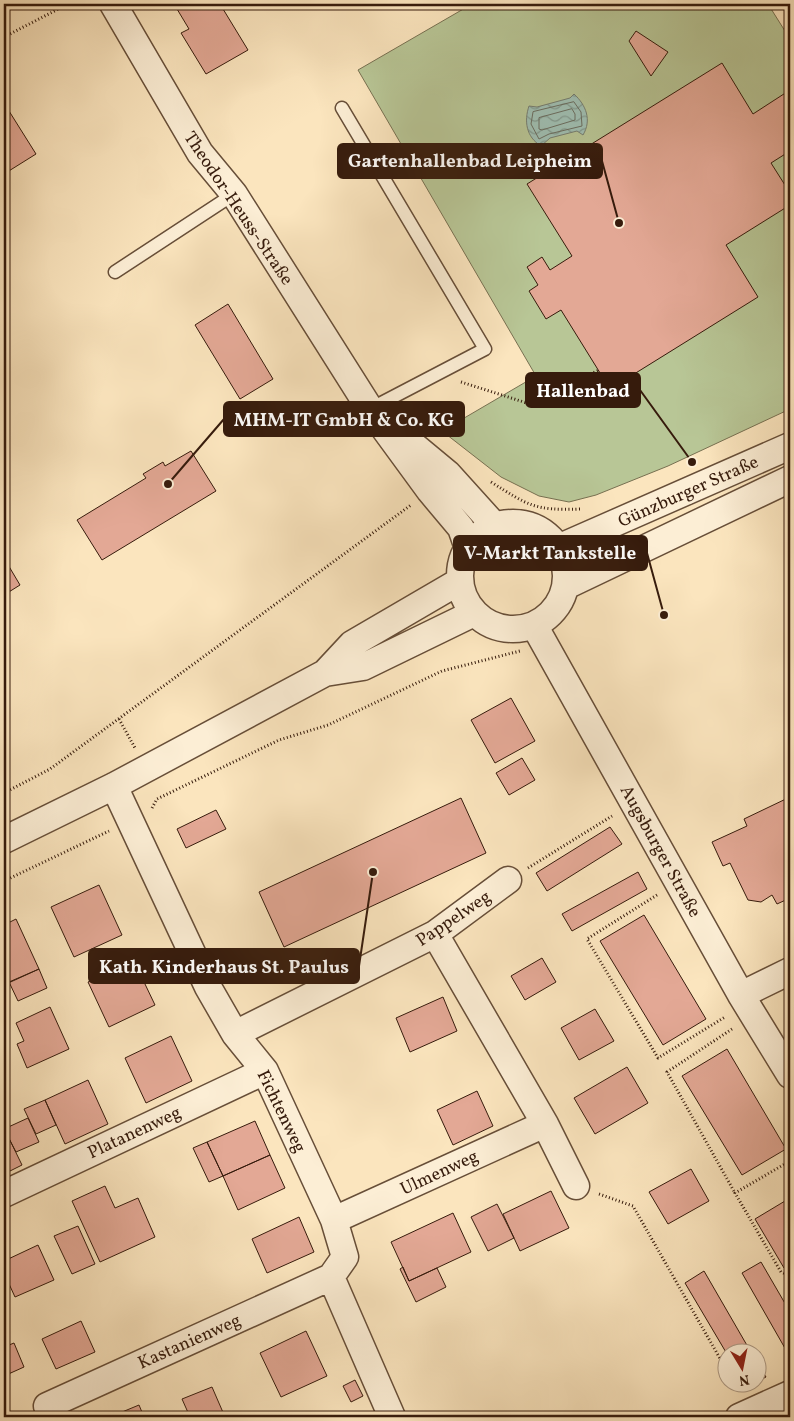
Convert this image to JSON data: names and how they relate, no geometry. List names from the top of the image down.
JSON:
{
  "streets": {
    "street": [
      "Theodor-Heuss-Straße",
      "Günzburger Straße",
      "Augsburger Straße",
      "Pappelweg",
      "Fichtenweg",
      "Platanenweg",
      "Ulmenweg",
      "Kastanienweg"
    ]
  },
  "crossings": [
    ["Theodor-Heuss-Straße", "Günzburger Straße"],
    ["Theodor-Heuss-Straße", "Augsburger Straße"],
    ["Günzburger Straße", "Augsburger Straße"],
    ["Pappelweg", "Fichtenweg"],
    ["Fichtenweg", "Platanenweg"],
    ["Fichtenweg", "Ulmenweg"],
    ["Fichtenweg", "Kastanienweg"]
  ],
  "places": [
    "Gartenhallenbad Leipheim",
    "Hallenbad",
    "MHM-IT GmbH & Co. KG",
    "V-Markt Tankstelle",
    "Kath. Kinderhaus St. Paulus"
  ],
  "north": "bottom"
}
